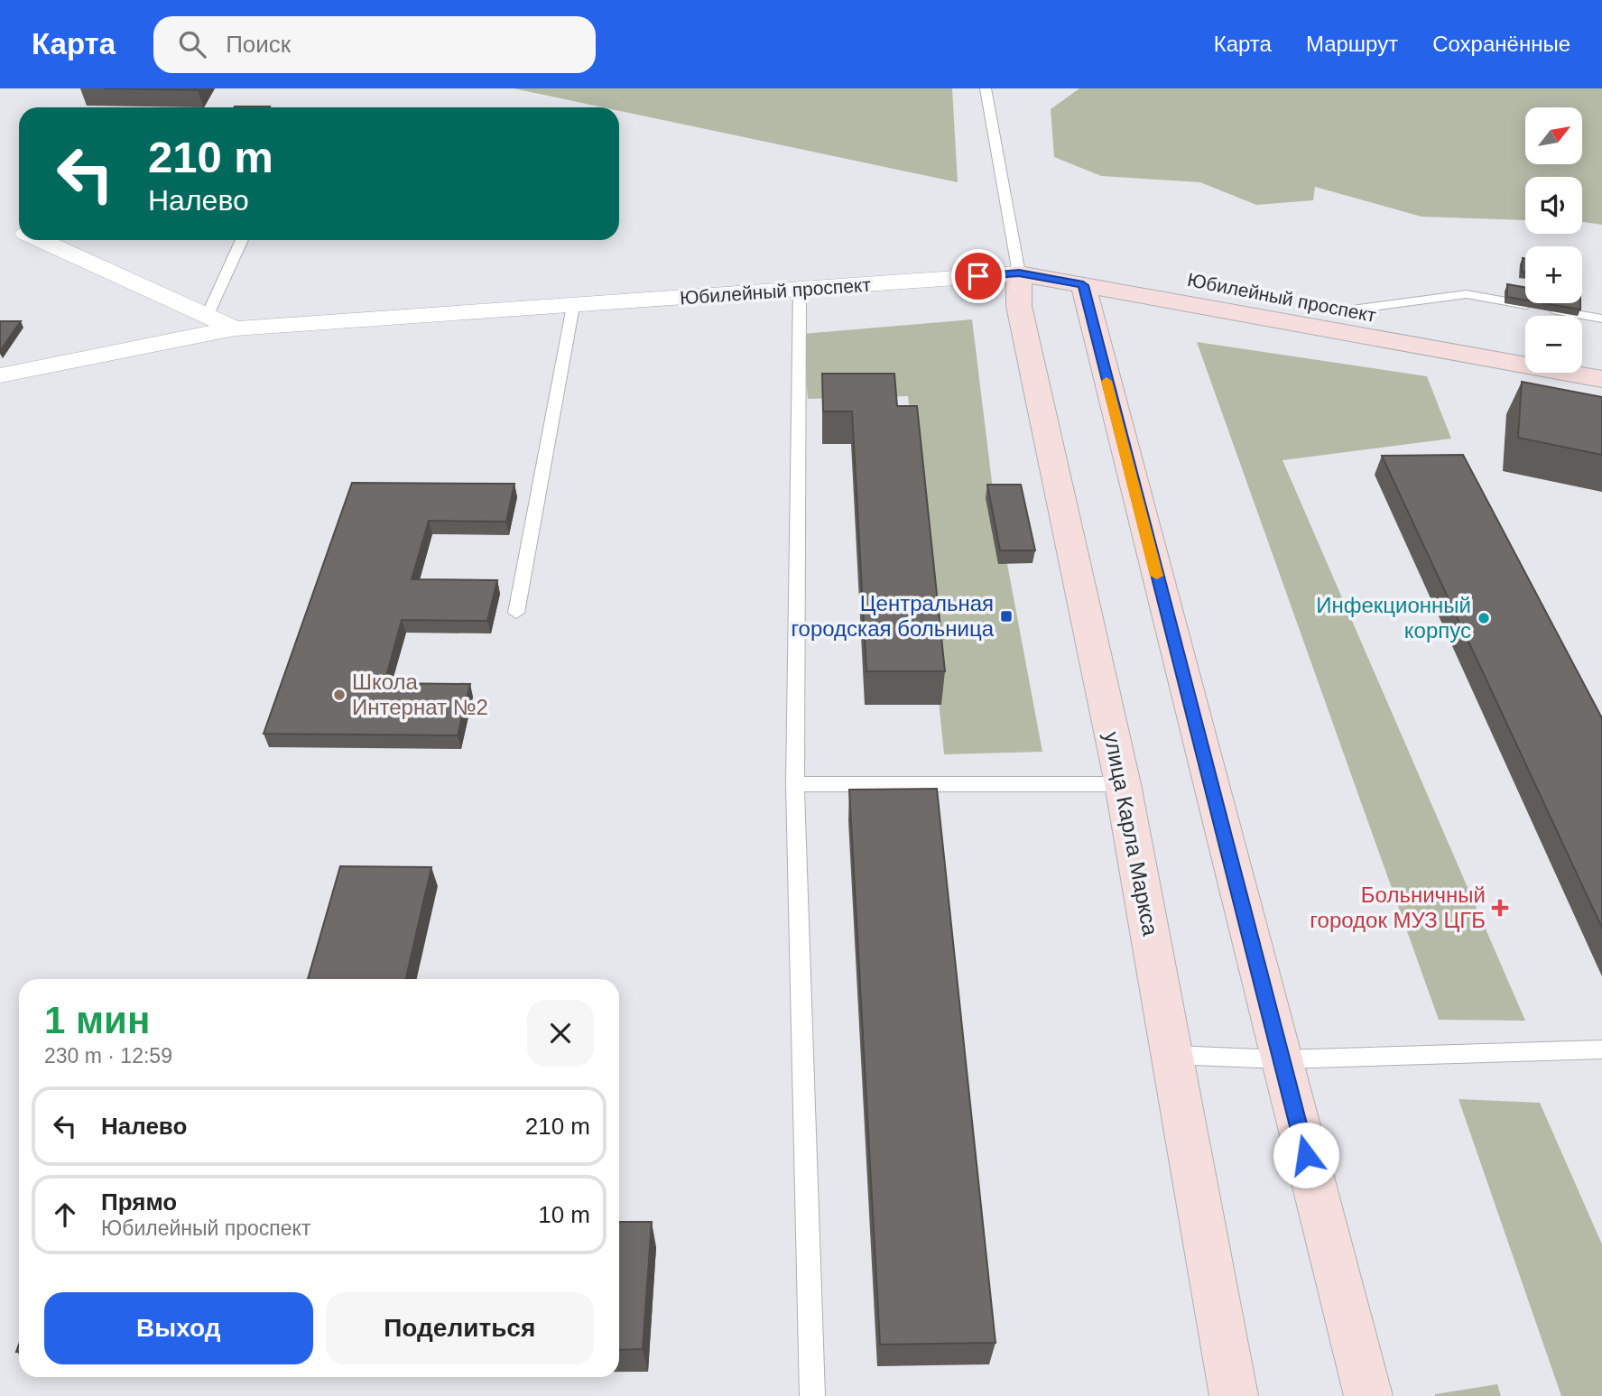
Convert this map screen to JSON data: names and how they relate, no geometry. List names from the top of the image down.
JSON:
{
  "streets": {
    "main road": ["Юбилейный проспект", "улица Карла Маркса"]
  },
  "crossings": [
    ["Юбилейный проспект", "улица Карла Маркса"]
  ],
  "places": {
    "transit": ["Центральная городская больница"],
    "other": ["Инфекционный корпус", "Школа Интернат №2"],
    "health": ["Больничный городок МУЗ ЦГБ"]
  },
  "north": "top right",
  "page": {
    "header": "Карта",
    "search": "Поиск",
    "nav": ["Карта", "Маршрут", "Сохранённые"],
    "map_buttons": ["+", "−"],
    "turn": ["210 m", "Налево"],
    "heading": ["1 мин", "230 m · 12:59"],
    "list": [
      {
        "name": "Налево",
        "value": "210 m"
      },
      {
        "name": "Прямо",
        "note": "Юбилейный проспект",
        "value": "10 m"
      }
    ],
    "buttons": ["Выход", "Поделиться"]
  }
}
